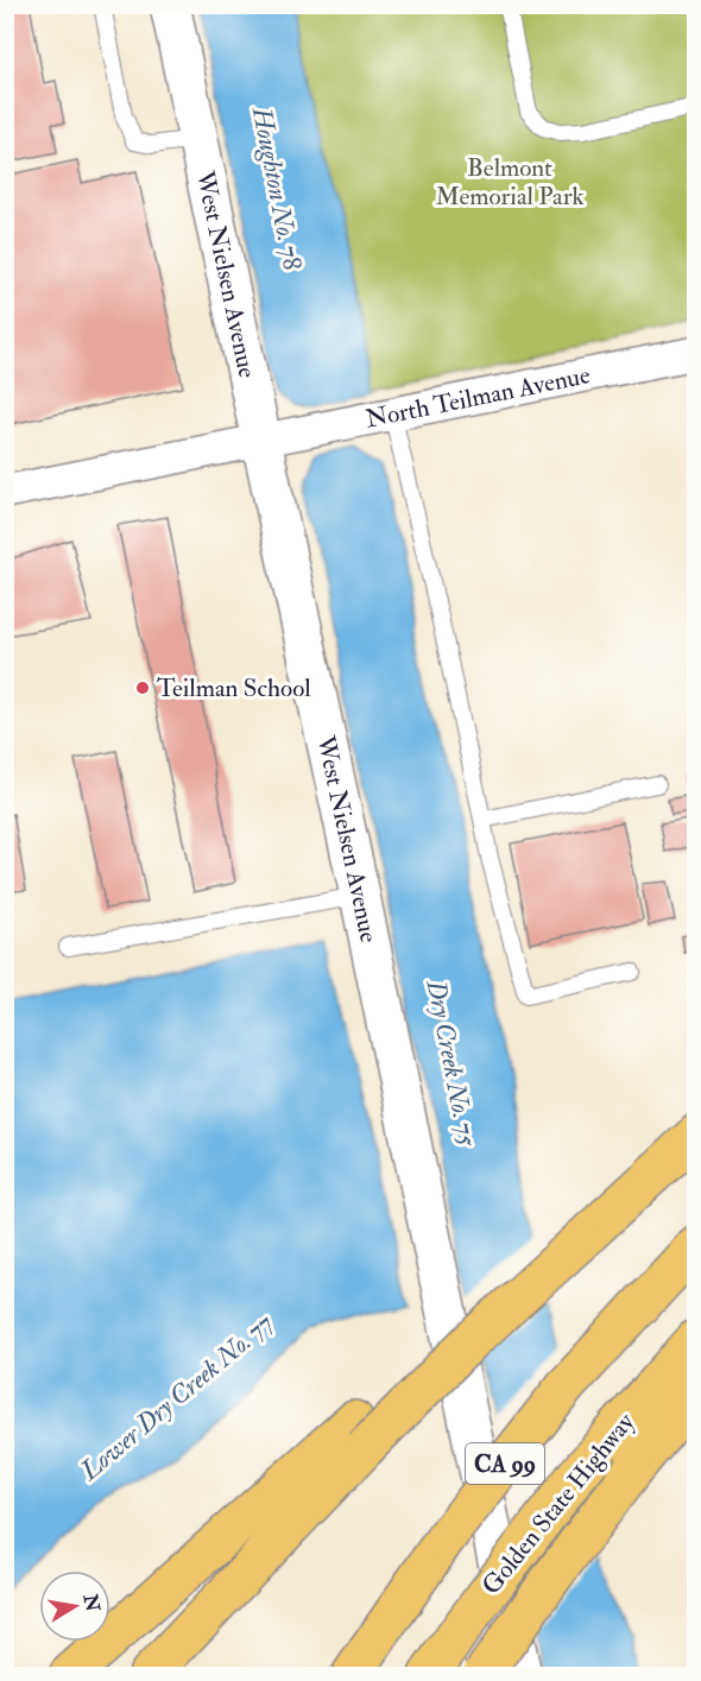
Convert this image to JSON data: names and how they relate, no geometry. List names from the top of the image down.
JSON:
{
  "streets": {
    "highway": ["CA 99", "Golden State Highway"],
    "street": ["West Nielsen Avenue", "North Teilman Avenue"]
  },
  "crossings": [
    ["West Nielsen Avenue", "North Teilman Avenue"]
  ],
  "water": ["Houghton No. 78", "Dry Creek No. 75", "Lower Dry Creek No. 77"],
  "parks": ["Belmont Memorial Park"],
  "places": ["Teilman School"],
  "north": "right"
}
